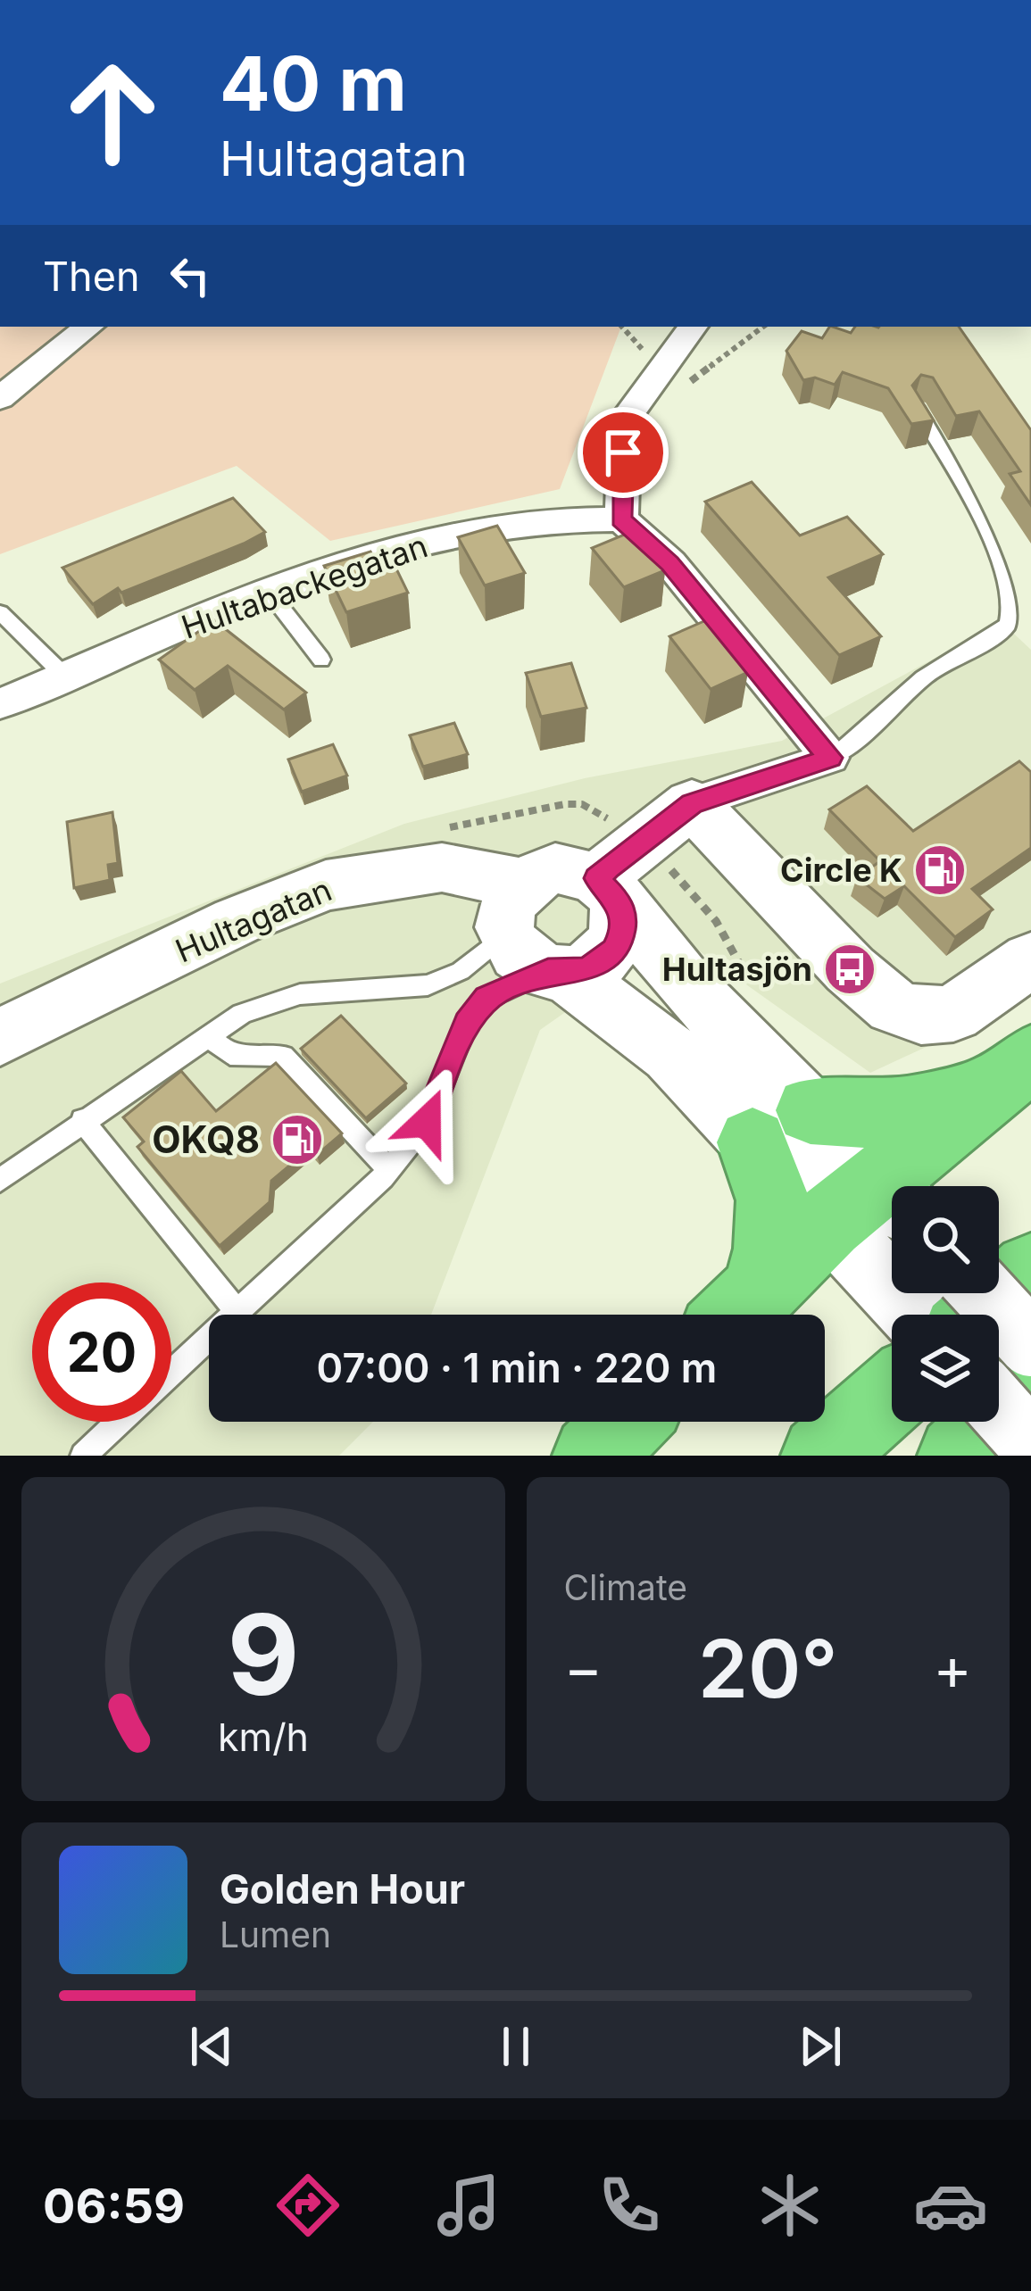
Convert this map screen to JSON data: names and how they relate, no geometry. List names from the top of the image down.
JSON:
{
  "streets": {
    "street": ["Hultabackegatan", "Hultagatan"]
  },
  "places": {
    "fuel station": ["Circle K", "OKQ8"],
    "bus stop": ["Hultasjön"]
  },
  "page": {
    "turn": ["40 m", "Hultagatan"],
    "then": "Then",
    "limit": "20",
    "trip": "07:00 · 1 min · 220 m",
    "tile": "Climate",
    "heat": ["−", "20°", "+"],
    "song": ["Golden Hour", "Lumen"],
    "tabs": "06:59",
    "gauge": ["9", "km/h"]
  }
}
